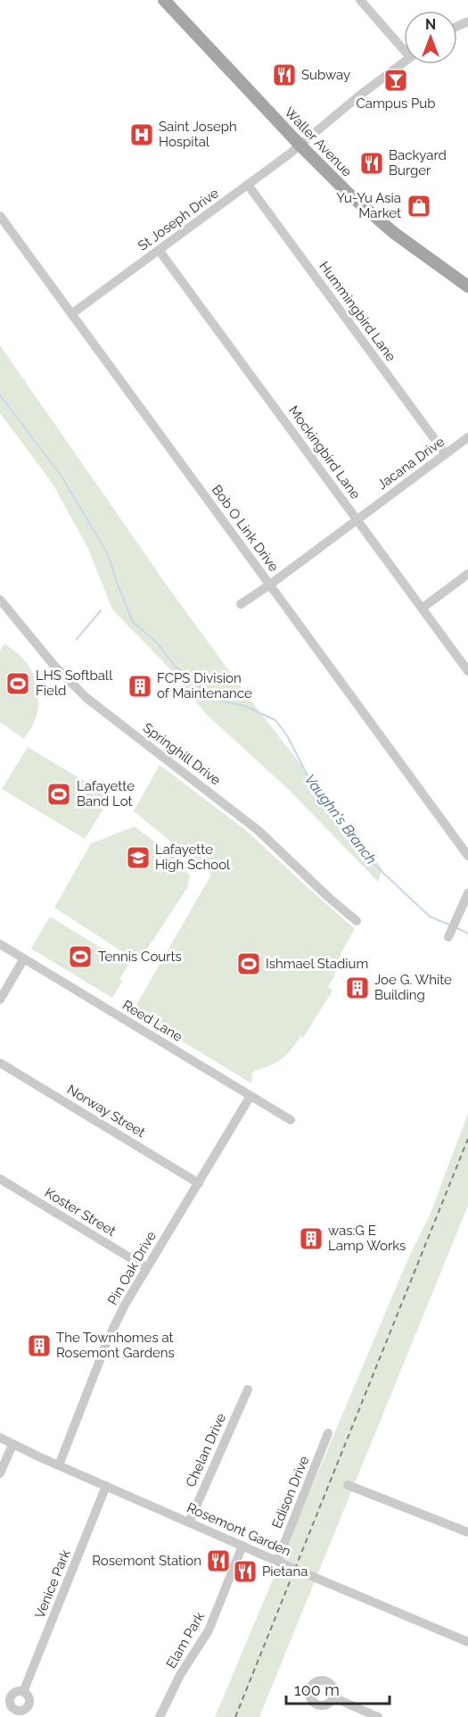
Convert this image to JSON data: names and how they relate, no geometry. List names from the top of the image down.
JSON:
{
  "streets": {
    "main road": ["Waller Avenue"],
    "street": [
      "St Joseph Drive",
      "Hummingbird Lane",
      "Mockingbird Lane",
      "Jacana Drive",
      "Bob O Link Drive",
      "Springhill Drive",
      "Reed Lane",
      "Norway Street",
      "Koster Street",
      "Pin Oak Drive",
      "Chelan Drive",
      "Edison Drive",
      "Rosemont Garden",
      "Venice Park",
      "Elam Park"
    ]
  },
  "crossings": [
    ["Waller Avenue", "St Joseph Drive"],
    ["St Joseph Drive", "Hummingbird Lane"],
    ["St Joseph Drive", "Mockingbird Lane"],
    ["St Joseph Drive", "Bob O Link Drive"],
    ["Hummingbird Lane", "Jacana Drive"],
    ["Mockingbird Lane", "Jacana Drive"],
    ["Jacana Drive", "Bob O Link Drive"],
    ["Reed Lane", "Pin Oak Drive"],
    ["Norway Street", "Pin Oak Drive"],
    ["Koster Street", "Pin Oak Drive"],
    ["Pin Oak Drive", "Rosemont Garden"],
    ["Chelan Drive", "Rosemont Garden"],
    ["Edison Drive", "Rosemont Garden"],
    ["Rosemont Garden", "Venice Park"],
    ["Rosemont Garden", "Elam Park"]
  ],
  "water": ["Vaughn's Branch"],
  "places": {
    "restaurant": [
      "Subway",
      "Backyard Burger",
      "Rosemont Station",
      "Pietana"
    ],
    "bar": ["Campus Pub"],
    "hospital": ["Saint Joseph Hospital"],
    "shop": ["Yu-Yu Asia Market"],
    "sports": [
      "LHS Softball Field",
      "Lafayette Band Lot",
      "Tennis Courts",
      "Ishmael Stadium"
    ],
    "building": [
      "FCPS Division of Maintenance",
      "Joe G. White Building",
      "was:G E Lamp Works",
      "The Townhomes at Rosemont Gardens"
    ],
    "school or university": ["Lafayette High School"]
  },
  "scale_bar": "100 m",
  "north": "top"
}
